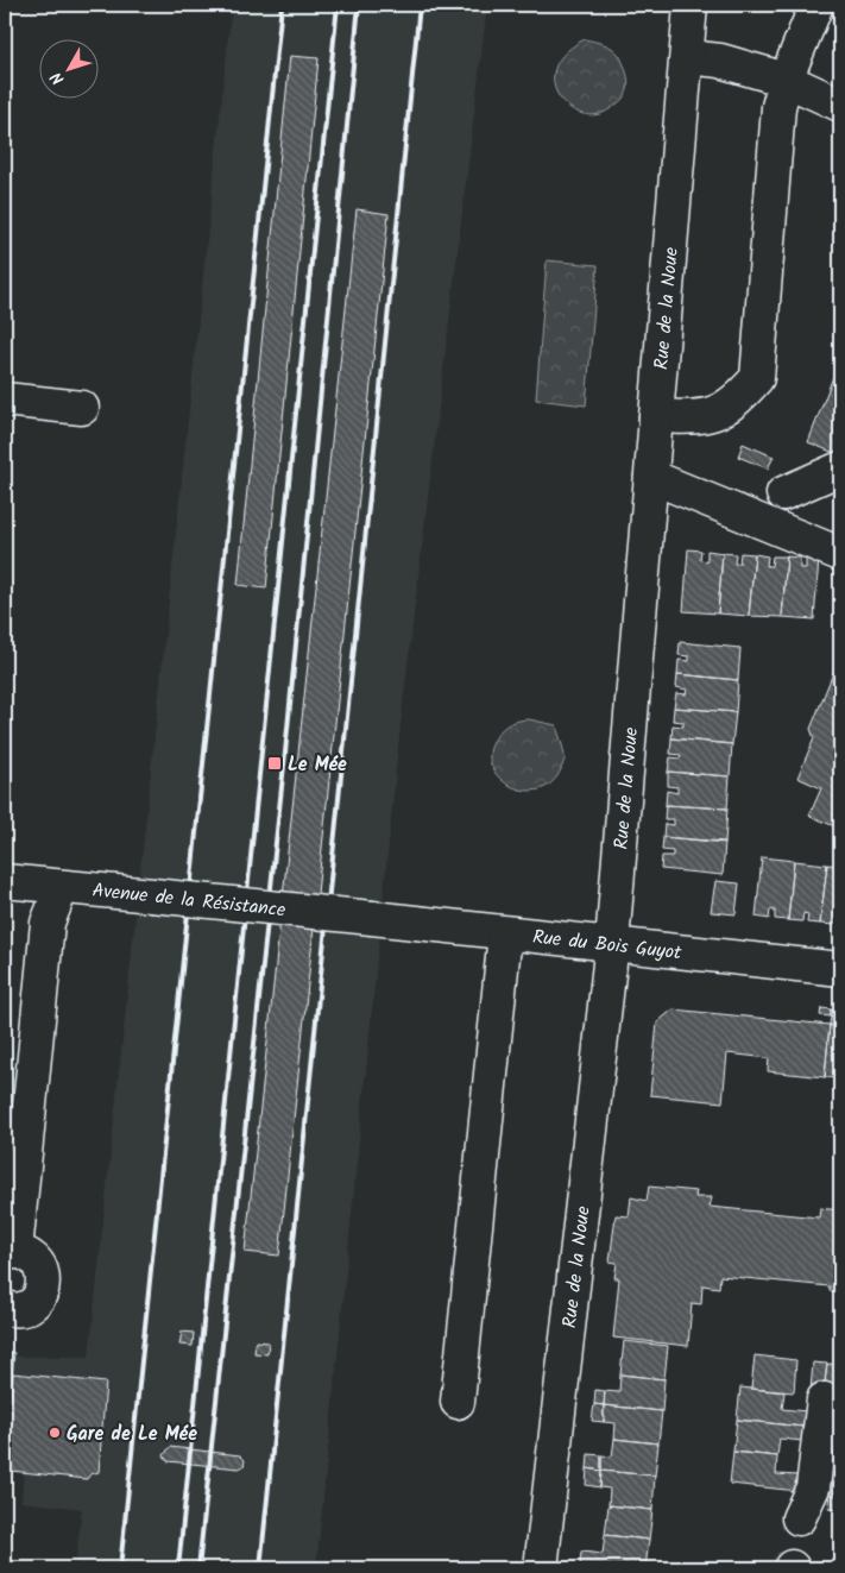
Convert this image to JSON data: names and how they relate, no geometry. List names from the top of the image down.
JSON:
{
  "streets": {
    "street": ["Rue de la Noue", "Avenue de la Résistance", "Rue du Bois Guyot"]
  },
  "crossings": [
    ["Rue de la Noue", "Rue du Bois Guyot"],
    ["Avenue de la Résistance", "Rue du Bois Guyot"]
  ],
  "places": {
    "transit": ["Le Mée"],
    "other": ["Gare de Le Mée"]
  },
  "north": "bottom left"
}
